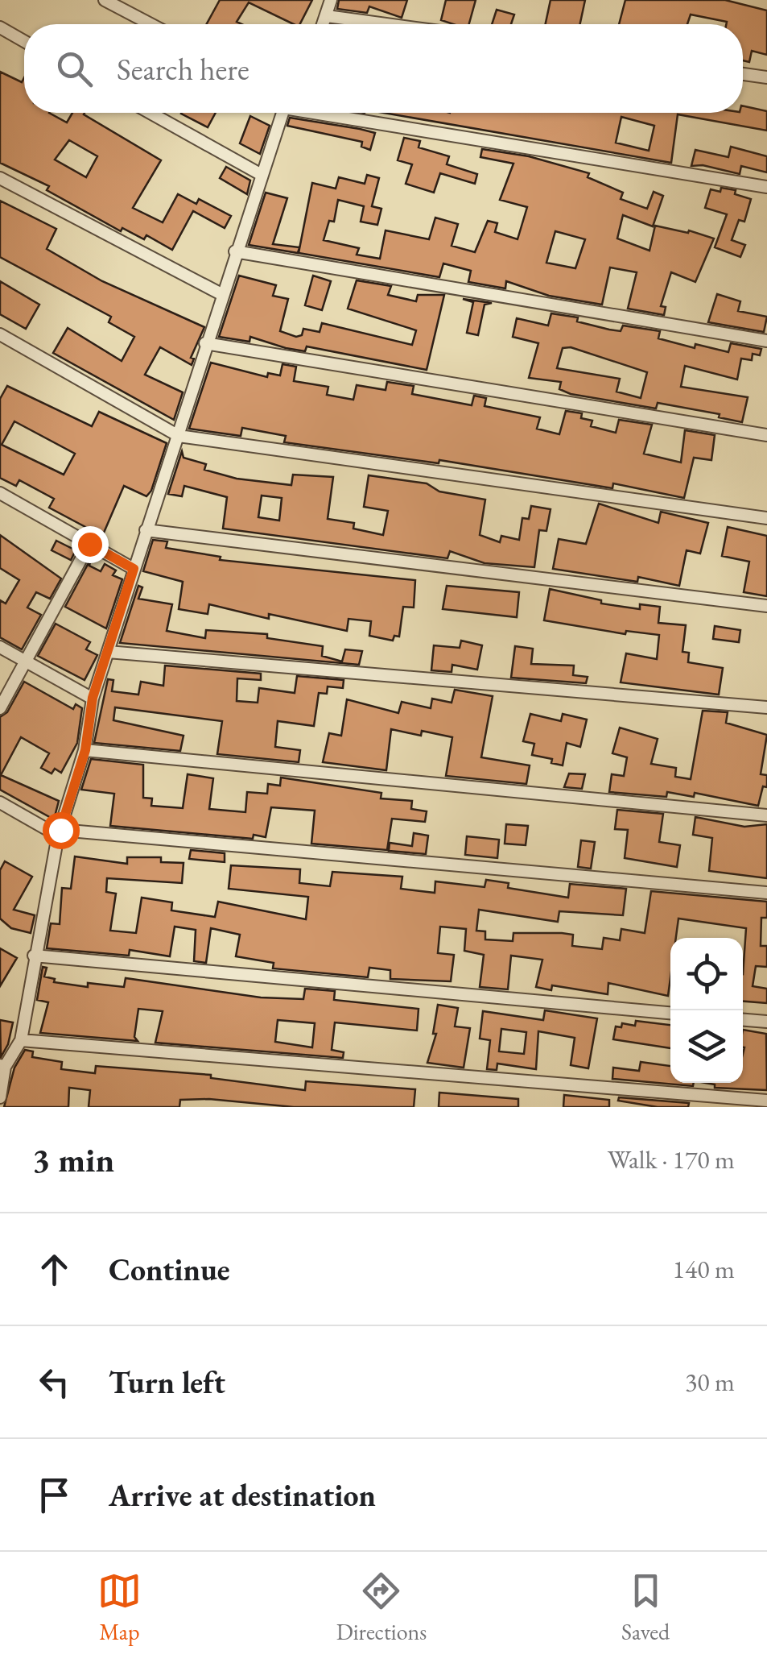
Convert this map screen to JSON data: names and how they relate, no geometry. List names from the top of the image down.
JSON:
{
  "page": {
    "search": "Search here",
    "heading": ["3 min", "Walk · 170 m"],
    "list": [
      ["Continue", "140 m"],
      ["Turn left", "30 m"],
      "Arrive at destination"
    ],
    "nav": ["Map", "Directions", "Saved"]
  }
}
